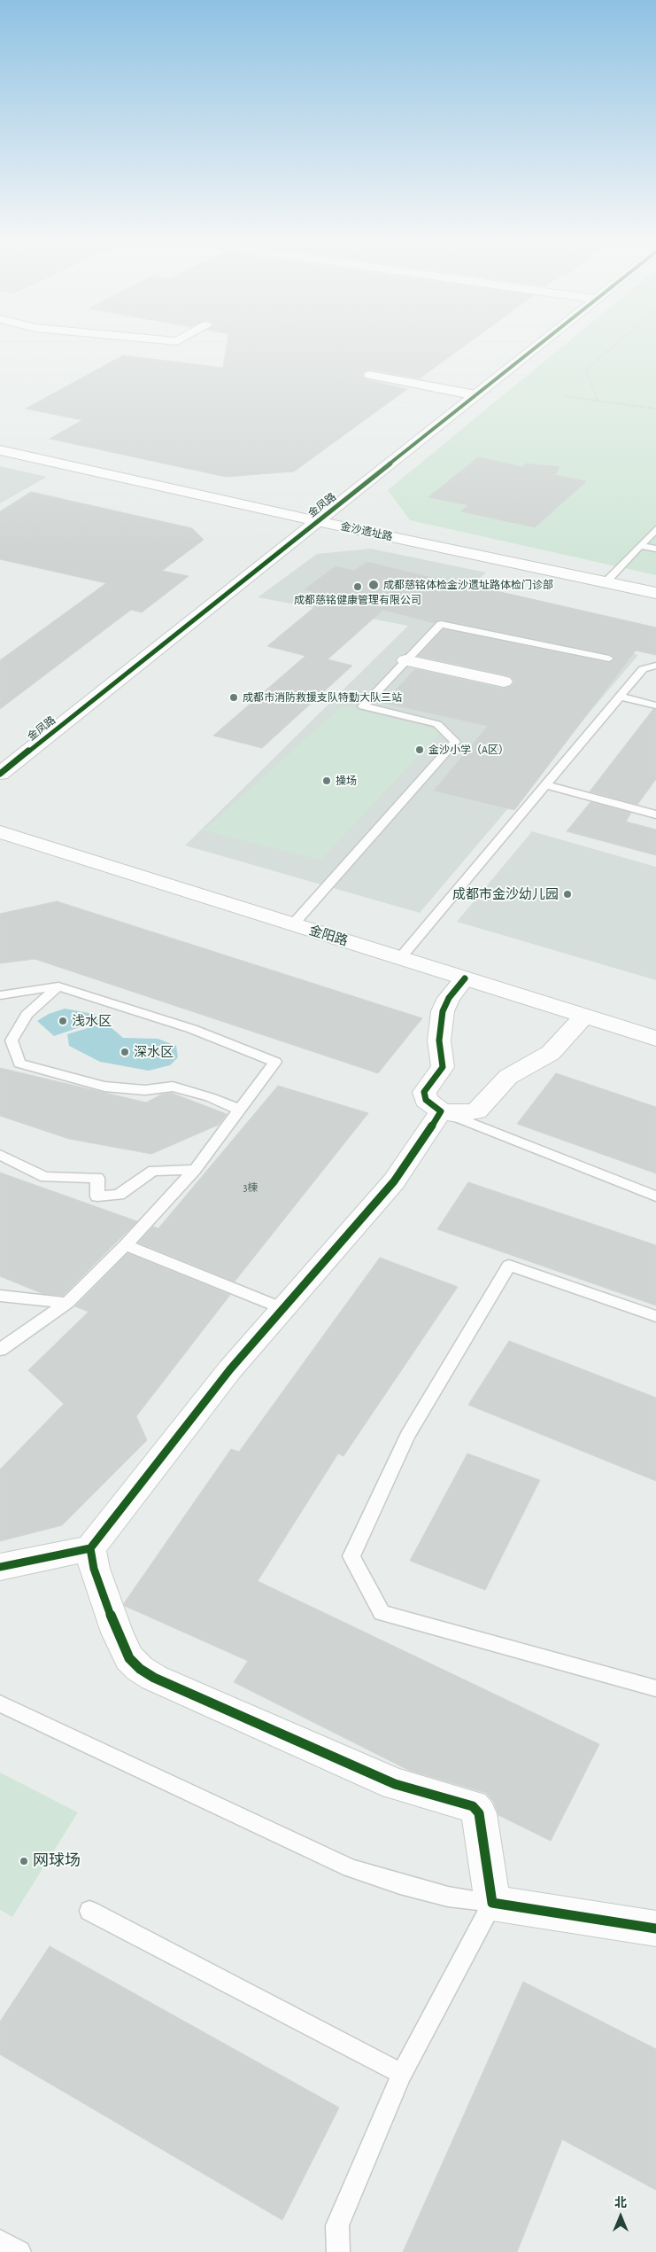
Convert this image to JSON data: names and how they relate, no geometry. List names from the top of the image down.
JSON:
{
  "streets": {
    "street": ["金凤路", "金沙遗址路", "金阳路"]
  },
  "crossings": [
    ["金凤路", "金沙遗址路"]
  ],
  "places": [
    "成都慈铭体检金沙遗址路体检门诊部",
    "成都慈铭健康管理有限公司",
    "成都市消防救援支队特勤大队三站",
    "金沙小学（A区）",
    "操场",
    "成都市金沙幼儿园",
    "浅水区",
    "深水区",
    "网球场"
  ],
  "house_numbers": ["3棟"],
  "north": "top"
}
